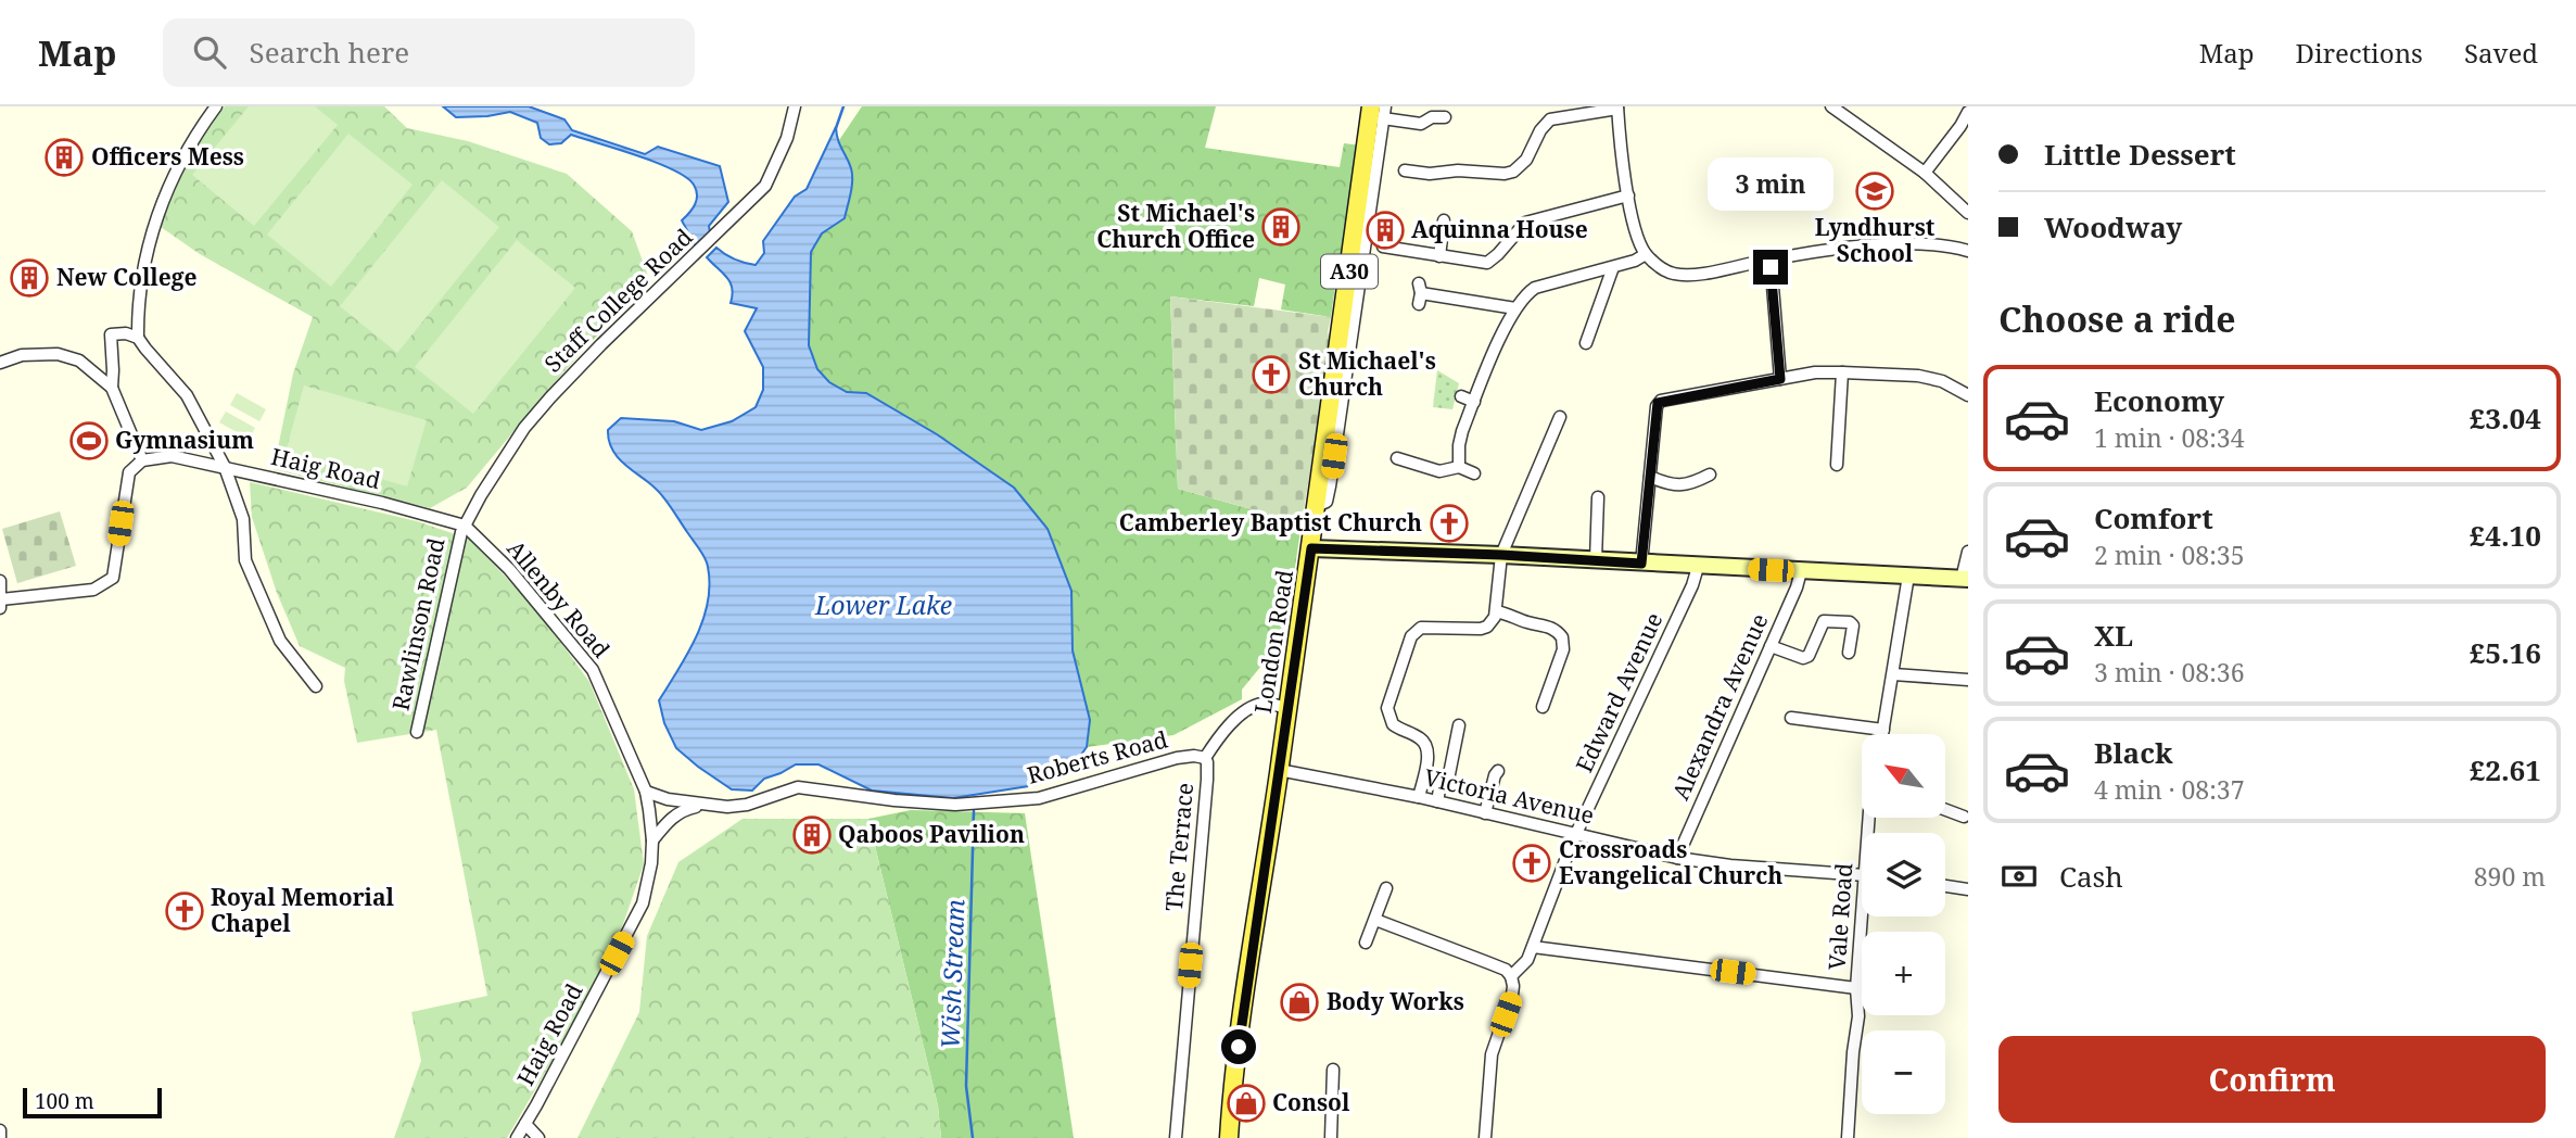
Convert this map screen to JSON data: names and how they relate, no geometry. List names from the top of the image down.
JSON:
{
  "streets": {
    "main road": ["A30", "London Road"],
    "street": [
      "Staff College Road",
      "Haig Road",
      "Allenby Road",
      "Rawlinson Road",
      "Edward Avenue",
      "Alexandra Avenue",
      "Roberts Road",
      "Victoria Avenue",
      "The Terrace",
      "Vale Road"
    ]
  },
  "crossings": [
    ["Staff College Road", "Haig Road"],
    ["Staff College Road", "Allenby Road"],
    ["Staff College Road", "Rawlinson Road"],
    ["Haig Road", "Allenby Road"],
    ["Haig Road", "Rawlinson Road"],
    ["Allenby Road", "Rawlinson Road"],
    ["London Road", "Victoria Avenue"],
    ["London Road", "The Terrace"],
    ["Edward Avenue", "Victoria Avenue"],
    ["Alexandra Avenue", "Victoria Avenue"],
    ["Roberts Road", "The Terrace"]
  ],
  "water": ["Lower Lake", "Wish Stream"],
  "places": {
    "building": [
      "Officers Mess",
      "St Michael's Church Office",
      "Aquinna House",
      "New College",
      "Qaboos Pavilion"
    ],
    "school or university": ["Lyndhurst School"],
    "church": [
      "St Michael's Church",
      "Camberley Baptist Church",
      "Crossroads Evangelical Church",
      "Royal Memorial Chapel"
    ],
    "sports": ["Gymnasium"],
    "shop": ["Body Works", "Consol"]
  },
  "scale_bar": "100 m",
  "north": "top left",
  "page": {
    "header": "Map",
    "search": "Search here",
    "nav": ["Map", "Directions", "Saved"],
    "banner": ["Little Dessert", "Woodway"],
    "bubble": "3 min",
    "heading": "Choose a ride",
    "list": [
      {
        "name": "Economy",
        "note": "1 min · 08:34",
        "value": "£3.04"
      },
      {
        "name": "Comfort",
        "note": "2 min · 08:35",
        "value": "£4.10"
      },
      {
        "name": "XL",
        "note": "3 min · 08:36",
        "value": "£5.16"
      },
      {
        "name": "Black",
        "note": "4 min · 08:37",
        "value": "£2.61"
      }
    ],
    "map_buttons": ["+", "−"],
    "pay": ["Cash", "890 m"],
    "buttons": "Confirm",
    "scale": "100 m"
  }
}
